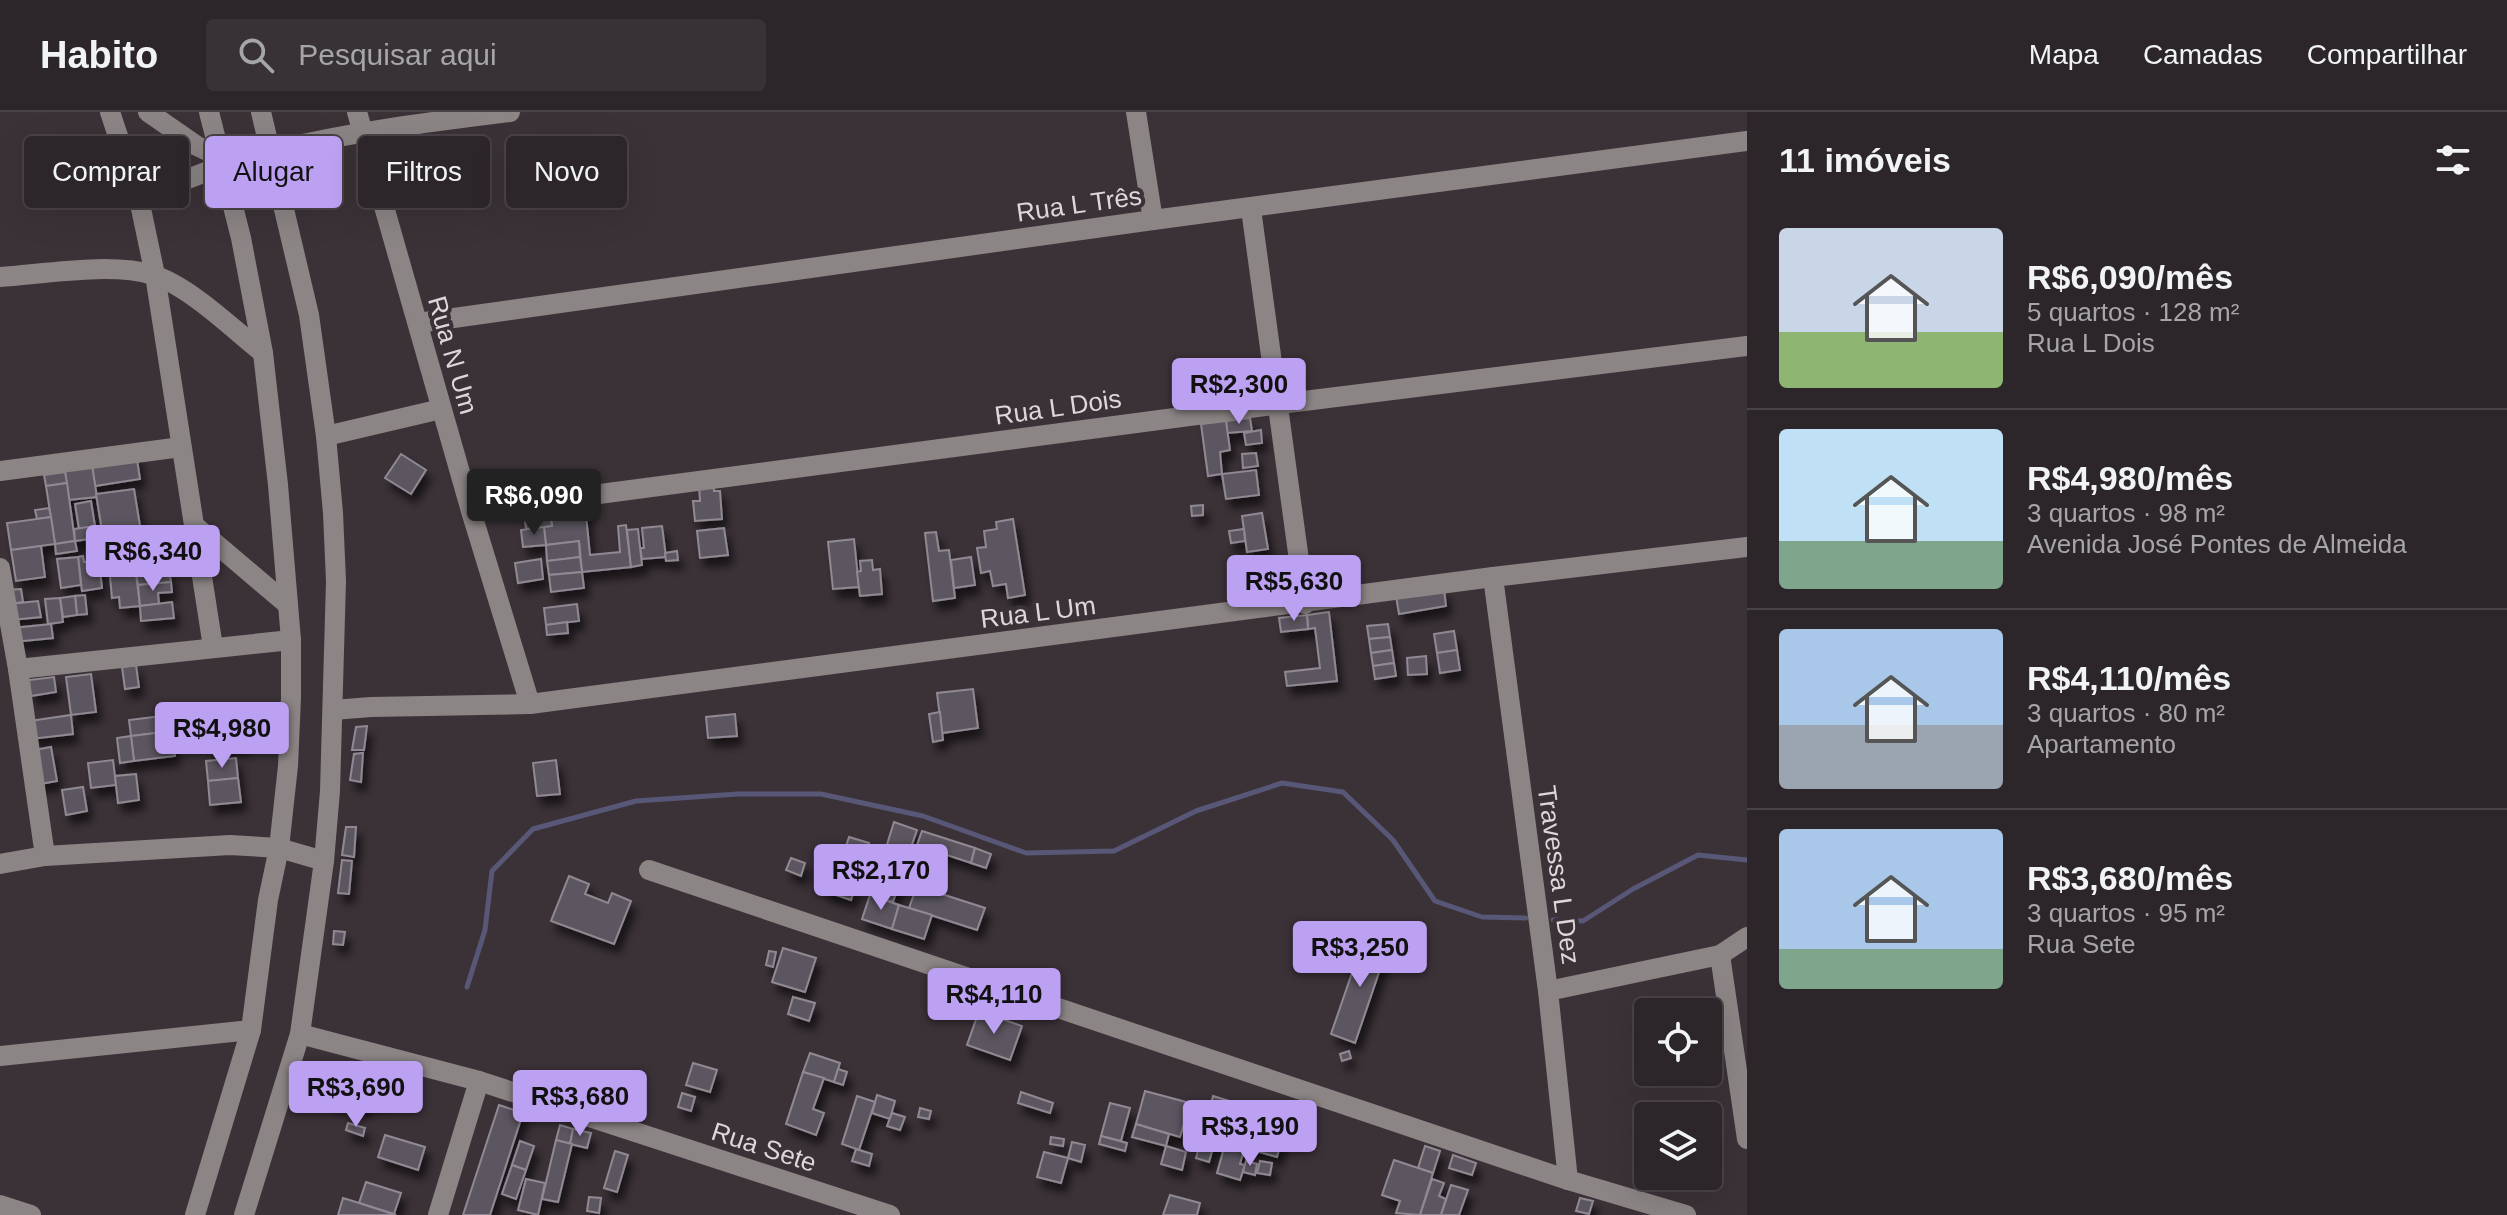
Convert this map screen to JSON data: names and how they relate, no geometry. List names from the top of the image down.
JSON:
{
  "streets": {
    "street": [
      "Rua L Três",
      "Rua N Um",
      "Rua L Dois",
      "Rua L Um",
      "Travessa L Dez",
      "Rua Sete"
    ]
  },
  "crossings": [
    ["Rua L Três", "Rua N Um"],
    ["Rua N Um", "Rua L Dois"],
    ["Rua N Um", "Rua L Um"],
    ["Rua L Um", "Travessa L Dez"]
  ],
  "page": {
    "header": "Habito",
    "search": "Pesquisar aqui",
    "nav": ["Mapa", "Camadas", "Compartilhar"],
    "heading": "11 imóveis",
    "chip": [
      "Comprar",
      "Alugar",
      "Filtros",
      "Novo"
    ],
    "list": [
      {
        "name": "R$6,090/mês",
        "note": "5 quartos · 128 m² · Rua L Dois"
      },
      {
        "name": "R$4,980/mês",
        "note": "3 quartos · 98 m² · Avenida José Pontes de Almeida"
      },
      {
        "name": "R$4,110/mês",
        "note": "3 quartos · 80 m² · Apartamento"
      },
      {
        "name": "R$3,680/mês",
        "note": "3 quartos · 95 m² · Rua Sete"
      }
    ],
    "price": [
      "R$2,300",
      "R$6,090",
      "R$6,340",
      "R$5,630",
      "R$4,980",
      "R$2,170",
      "R$3,250",
      "R$4,110",
      "R$3,690",
      "R$3,680",
      "R$3,190"
    ]
  }
}
